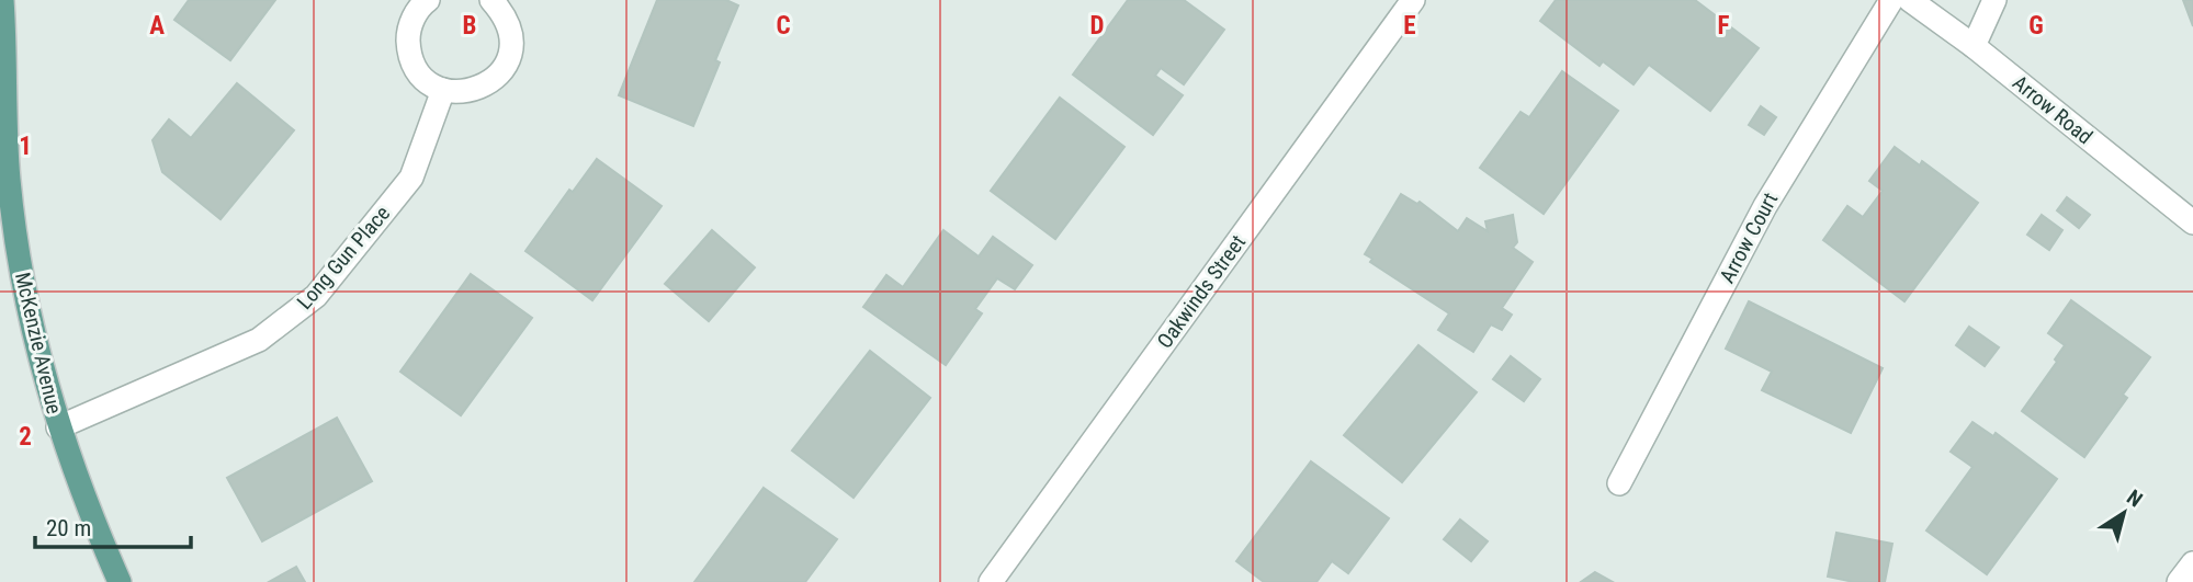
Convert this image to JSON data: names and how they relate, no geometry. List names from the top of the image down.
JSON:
{
  "streets": {
    "main road": ["McKenzie Avenue"],
    "street": [
      "Arrow Road",
      "Arrow Court",
      "Long Gun Place",
      "Oakwinds Street"
    ]
  },
  "crossings": [
    ["Long Gun Place", "McKenzie Avenue"]
  ],
  "scale_bar": "20 m",
  "north": "top right",
  "grid": {
    "columns": [
      "A",
      "B",
      "C",
      "D",
      "E",
      "F",
      "G"
    ],
    "rows": ["1", "2"]
  }
}
